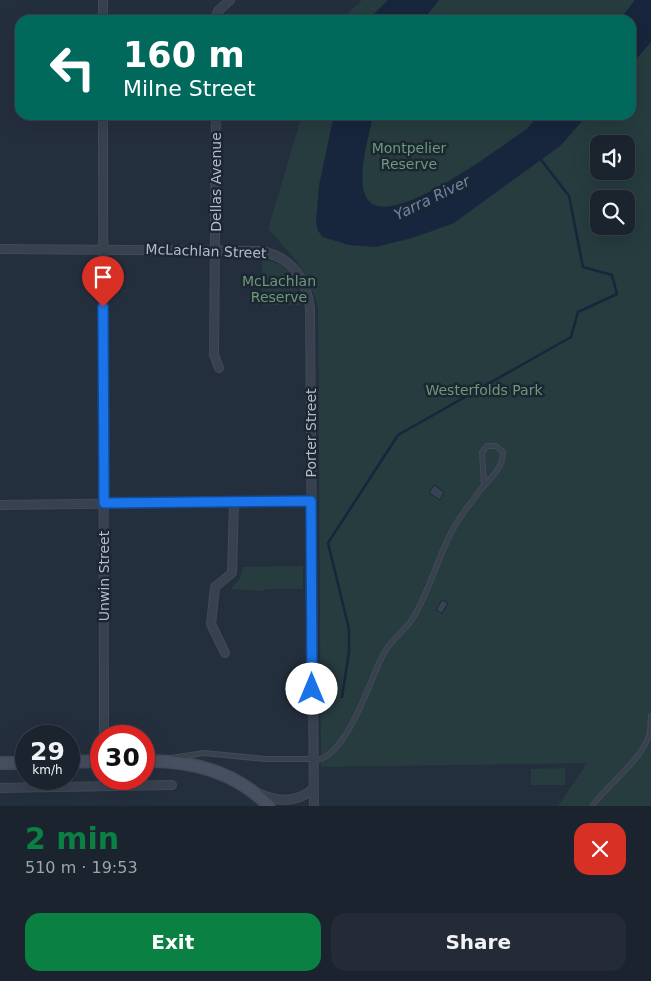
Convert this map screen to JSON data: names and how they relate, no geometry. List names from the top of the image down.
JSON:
{
  "streets": {
    "street": [
      "Dellas Avenue",
      "McLachlan Street",
      "Porter Street",
      "Unwin Street"
    ]
  },
  "crossings": [
    ["Dellas Avenue", "McLachlan Street"],
    ["McLachlan Street", "Porter Street"],
    ["McLachlan Street", "Unwin Street"]
  ],
  "water": ["Yarra River"],
  "parks": ["Montpelier Reserve", "McLachlan Reserve", "Westerfolds Park"],
  "page": {
    "turn": ["160 m", "Milne Street"],
    "speed": "29 km/h",
    "limit": "30",
    "heading": ["2 min", "510 m · 19:53"],
    "buttons": ["Exit", "Share"]
  }
}
